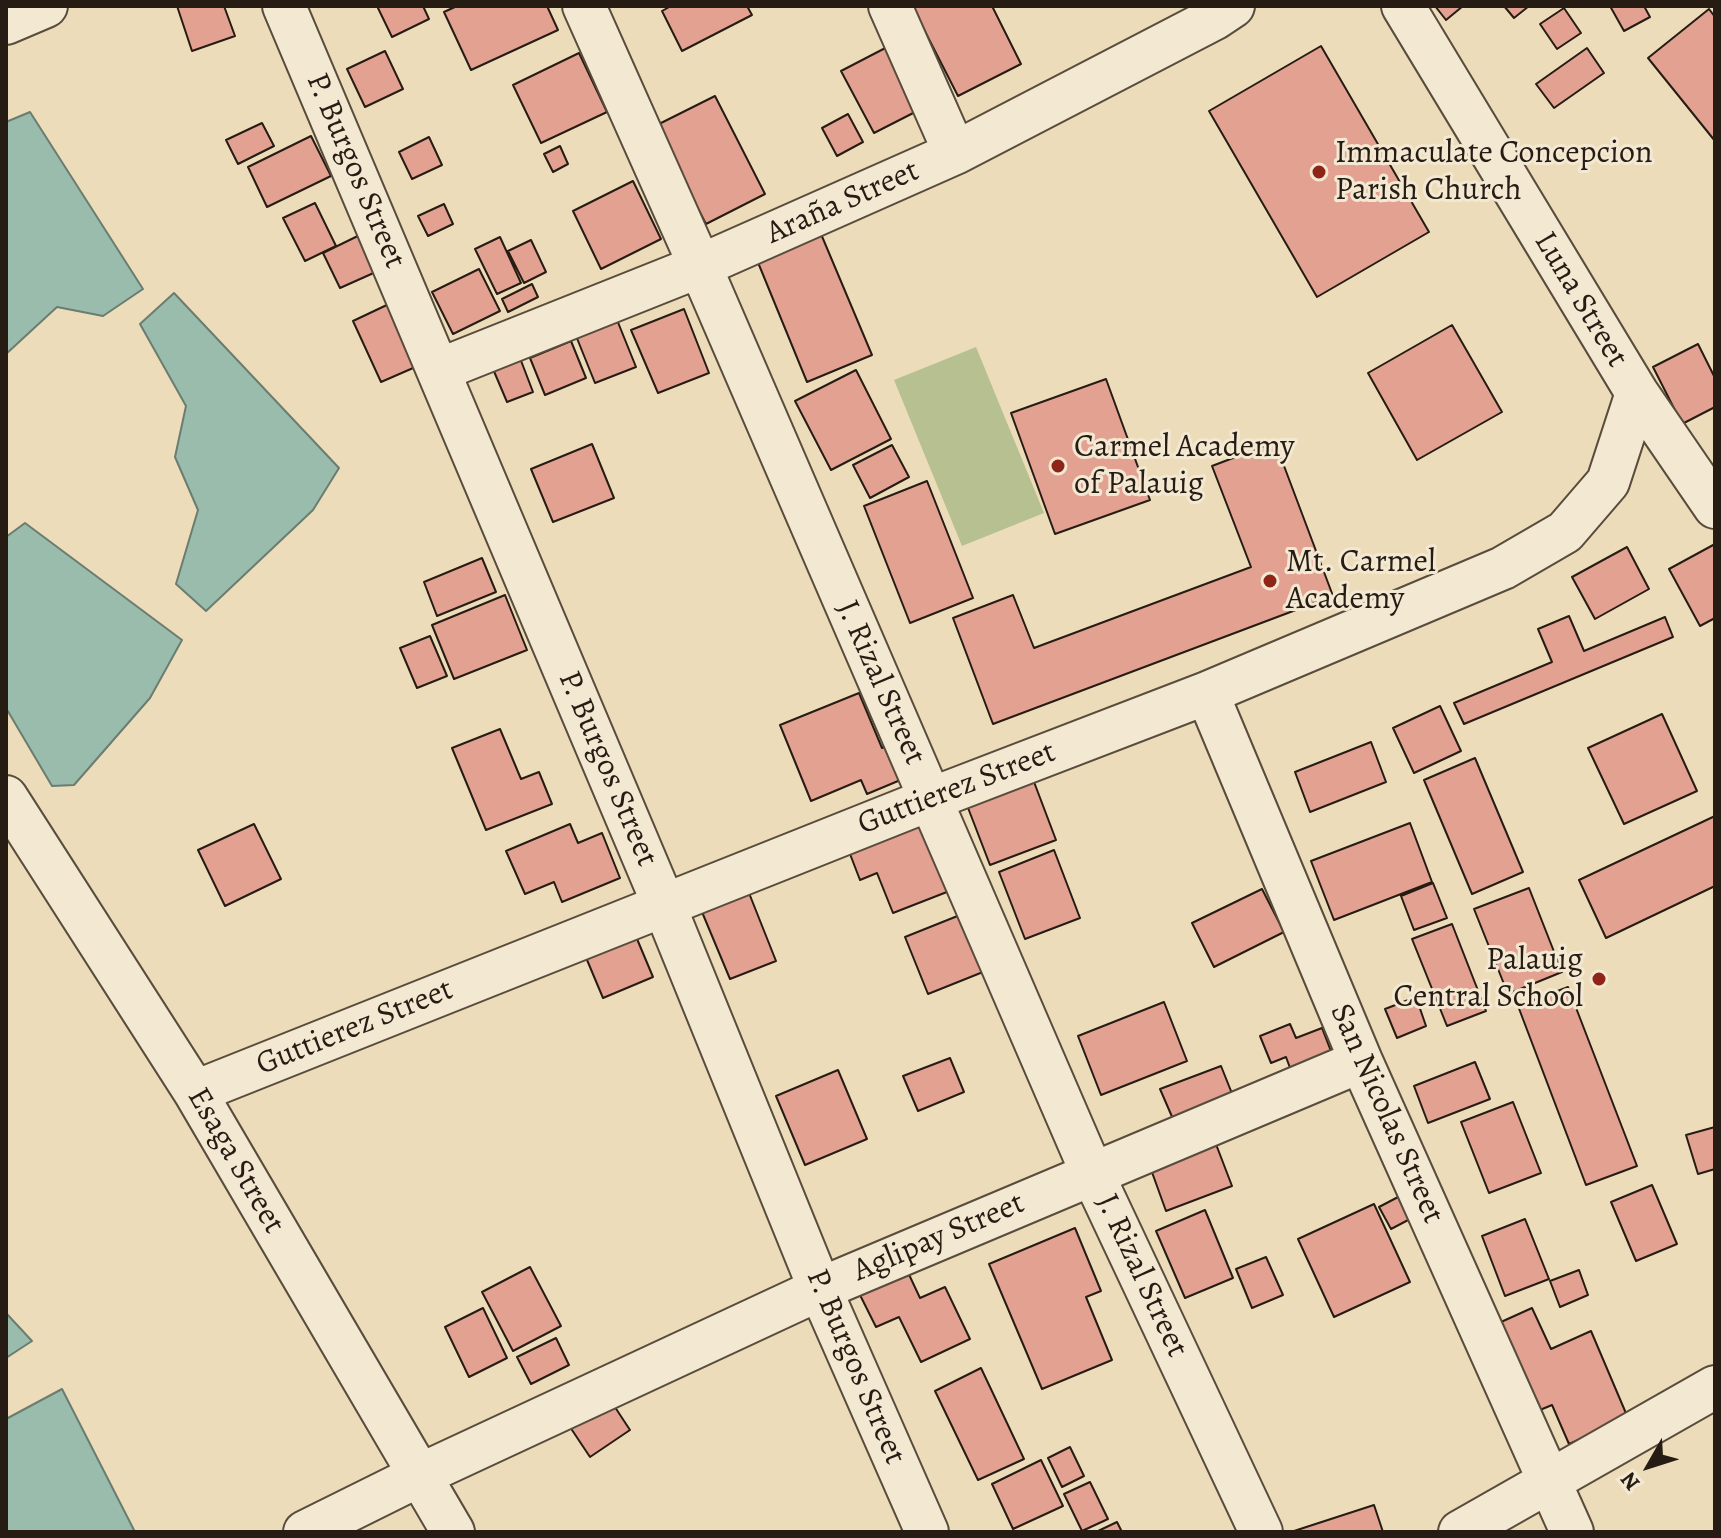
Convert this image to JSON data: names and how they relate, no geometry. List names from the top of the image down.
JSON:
{
  "streets": {
    "street": [
      "P. Burgos Street",
      "Araña Street",
      "Luna Street",
      "J. Rizal Street",
      "Guttierez Street",
      "San Nicolas Street",
      "Esaga Street",
      "Aglipay Street"
    ]
  },
  "crossings": [
    ["P. Burgos Street", "Araña Street"],
    ["P. Burgos Street", "Guttierez Street"],
    ["P. Burgos Street", "Aglipay Street"],
    ["Araña Street", "J. Rizal Street"],
    ["Luna Street", "Guttierez Street"],
    ["J. Rizal Street", "Guttierez Street"],
    ["J. Rizal Street", "Aglipay Street"],
    ["Guttierez Street", "San Nicolas Street"],
    ["Guttierez Street", "Esaga Street"],
    ["San Nicolas Street", "Aglipay Street"],
    ["Esaga Street", "Aglipay Street"]
  ],
  "places": [
    "Immaculate Concepcion Parish Church",
    "Carmel Academy of Palauig",
    "Mt. Carmel Academy",
    "Palauig Central School"
  ],
  "north": "bottom left"
}
